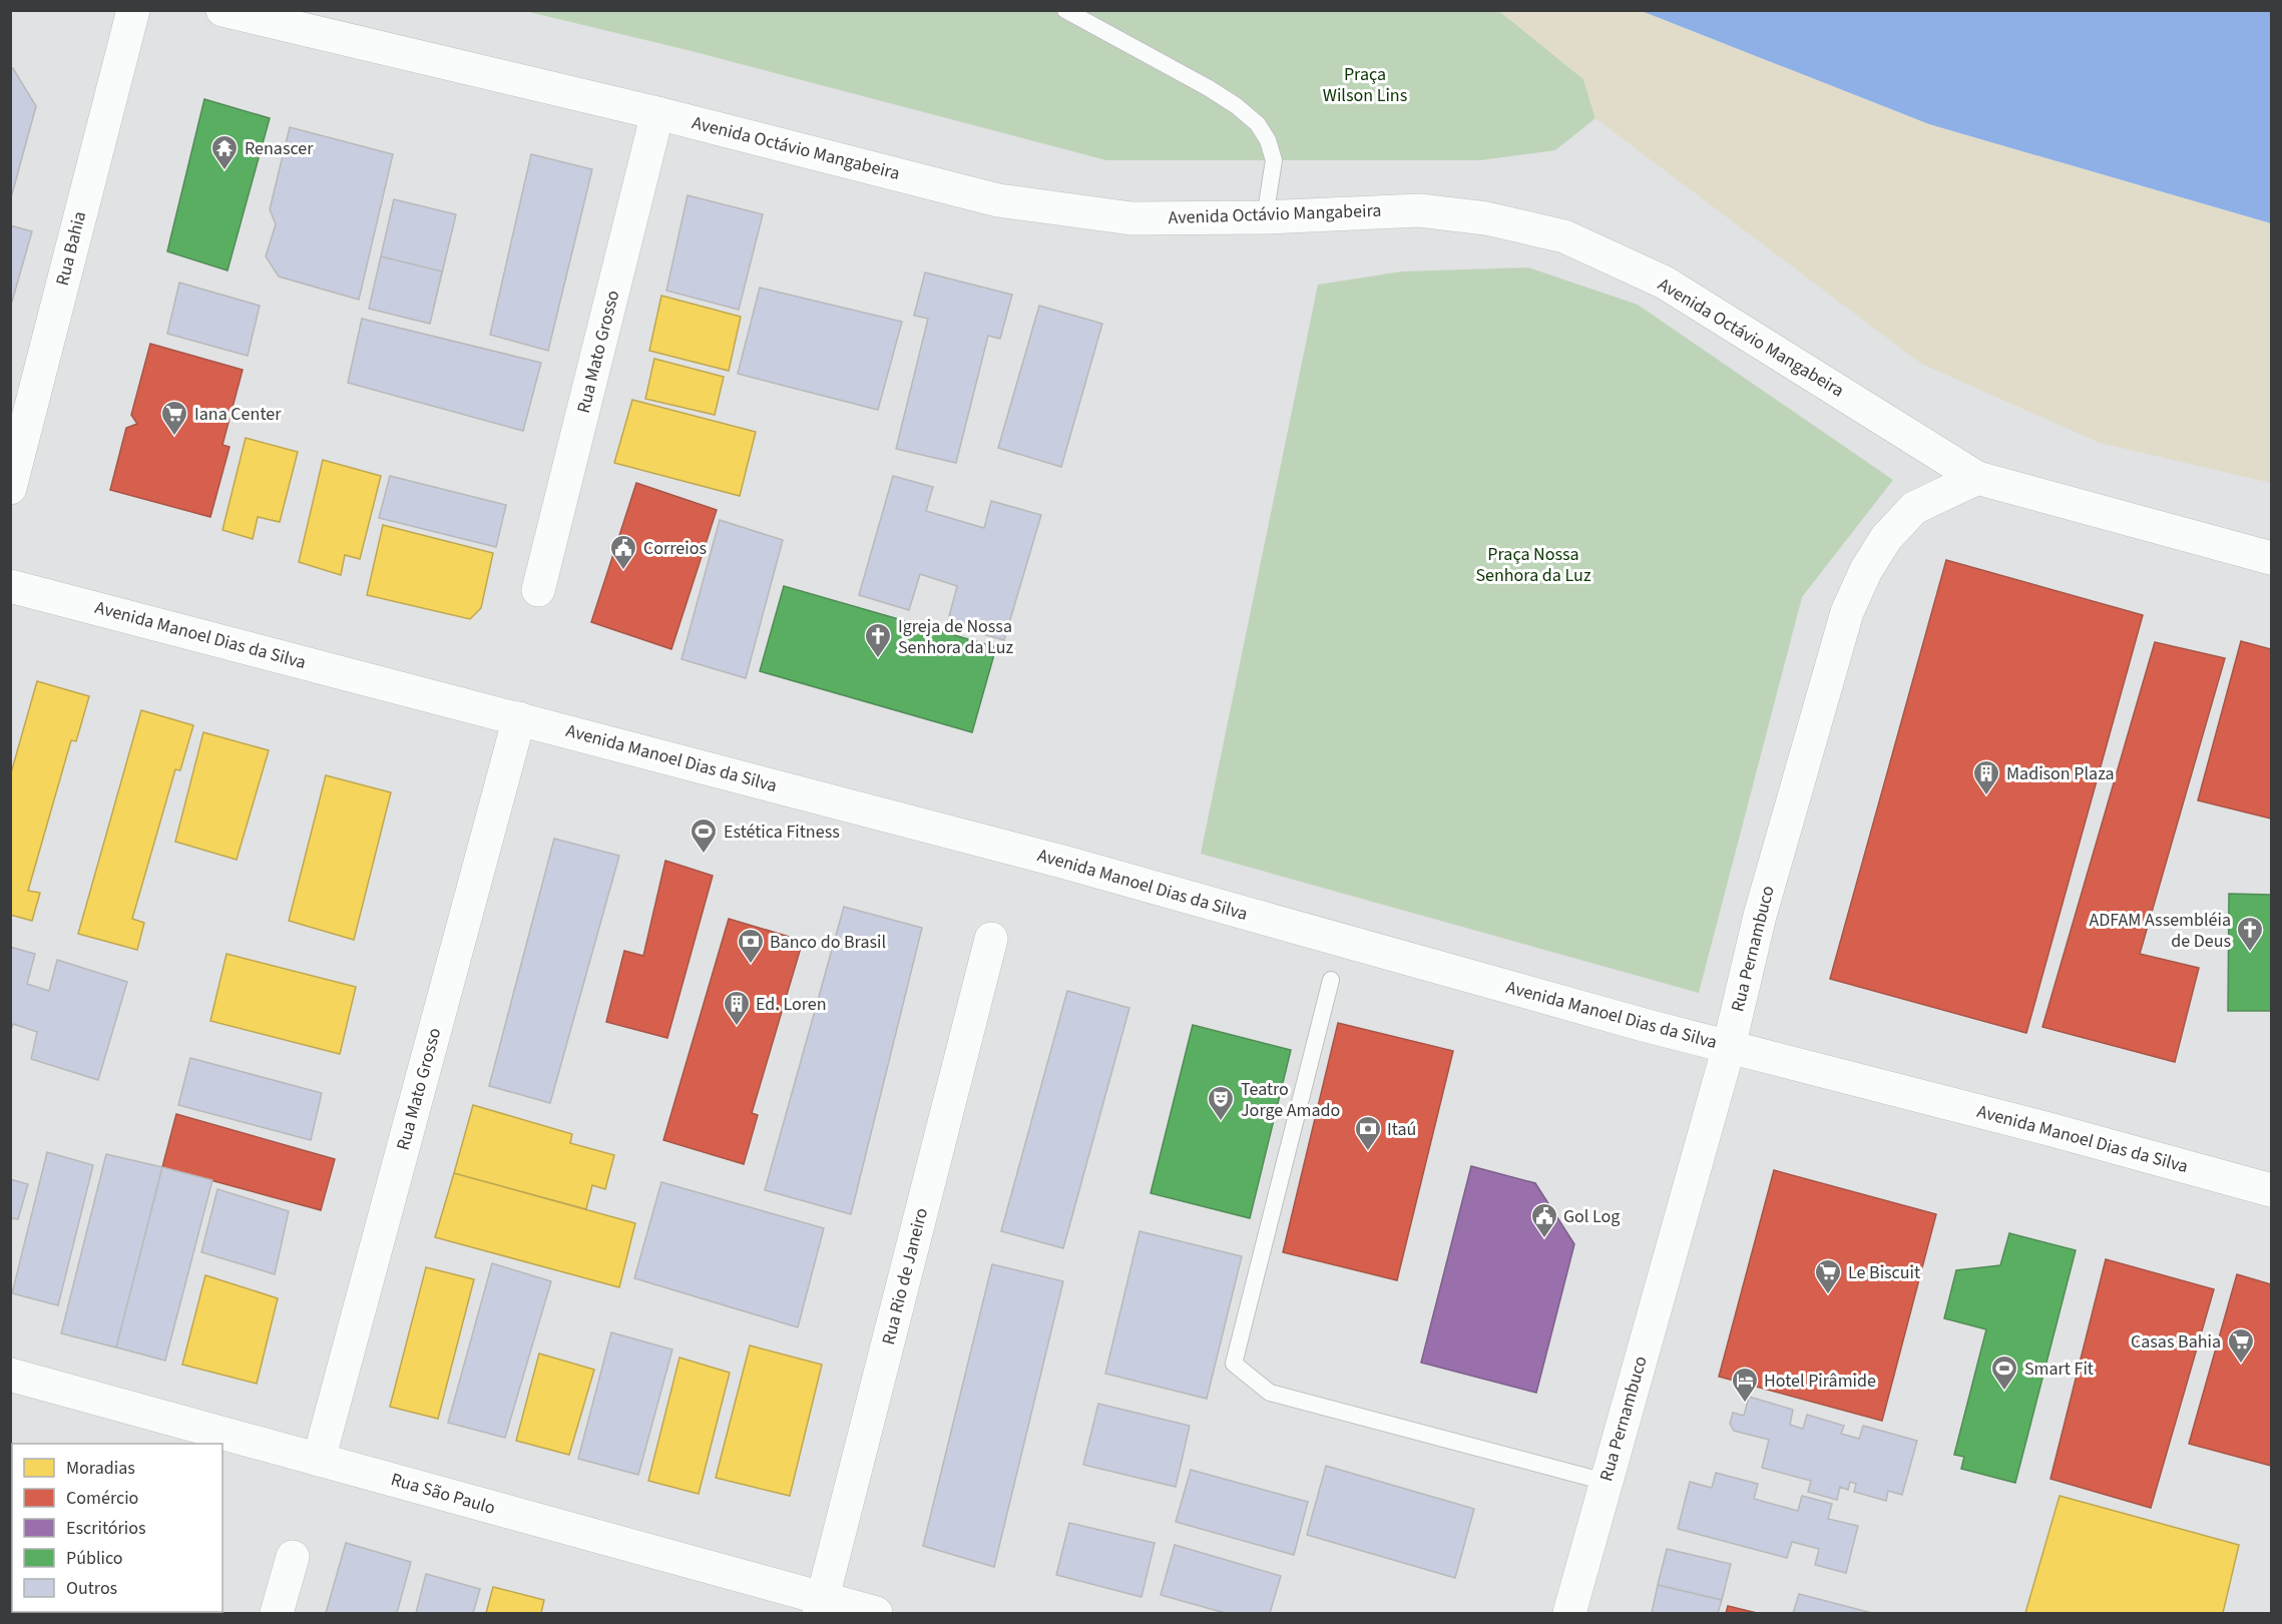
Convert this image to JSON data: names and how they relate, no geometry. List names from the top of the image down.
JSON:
{
  "streets": {
    "main road": [
      "Avenida Octávio Mangabeira",
      "Rua Bahia",
      "Rua Mato Grosso",
      "Avenida Manoel Dias da Silva",
      "Rua Pernambuco",
      "Rua Rio de Janeiro",
      "Rua São Paulo"
    ]
  },
  "crossings": [
    ["Avenida Octávio Mangabeira", "Rua Mato Grosso"],
    ["Avenida Octávio Mangabeira", "Rua Pernambuco"],
    ["Rua Mato Grosso", "Avenida Manoel Dias da Silva"],
    ["Rua Mato Grosso", "Rua São Paulo"],
    ["Avenida Manoel Dias da Silva", "Rua Pernambuco"],
    ["Rua Rio de Janeiro", "Rua São Paulo"]
  ],
  "parks": ["Praça Wilson Lins", "Praça Nossa Senhora da Luz"],
  "places": {
    "temple": ["Renascer"],
    "supermarket": ["Iana Center", "Le Biscuit", "Casas Bahia"],
    "public building": ["Correios", "Gol Log"],
    "church": ["Igreja de Nossa Senhora da Luz", "ADFAM Assembléia de Deus"],
    "building": ["Madison Plaza", "Ed. Loren"],
    "sports": ["Estética Fitness", "Smart Fit"],
    "bank": ["Banco do Brasil", "Itaú"],
    "theatre": ["Teatro Jorge Amado"],
    "hotel": ["Hotel Pirâmide"]
  },
  "legend": [
    "Moradias",
    "Comércio",
    "Escritórios",
    "Público",
    "Outros"
  ]
}
